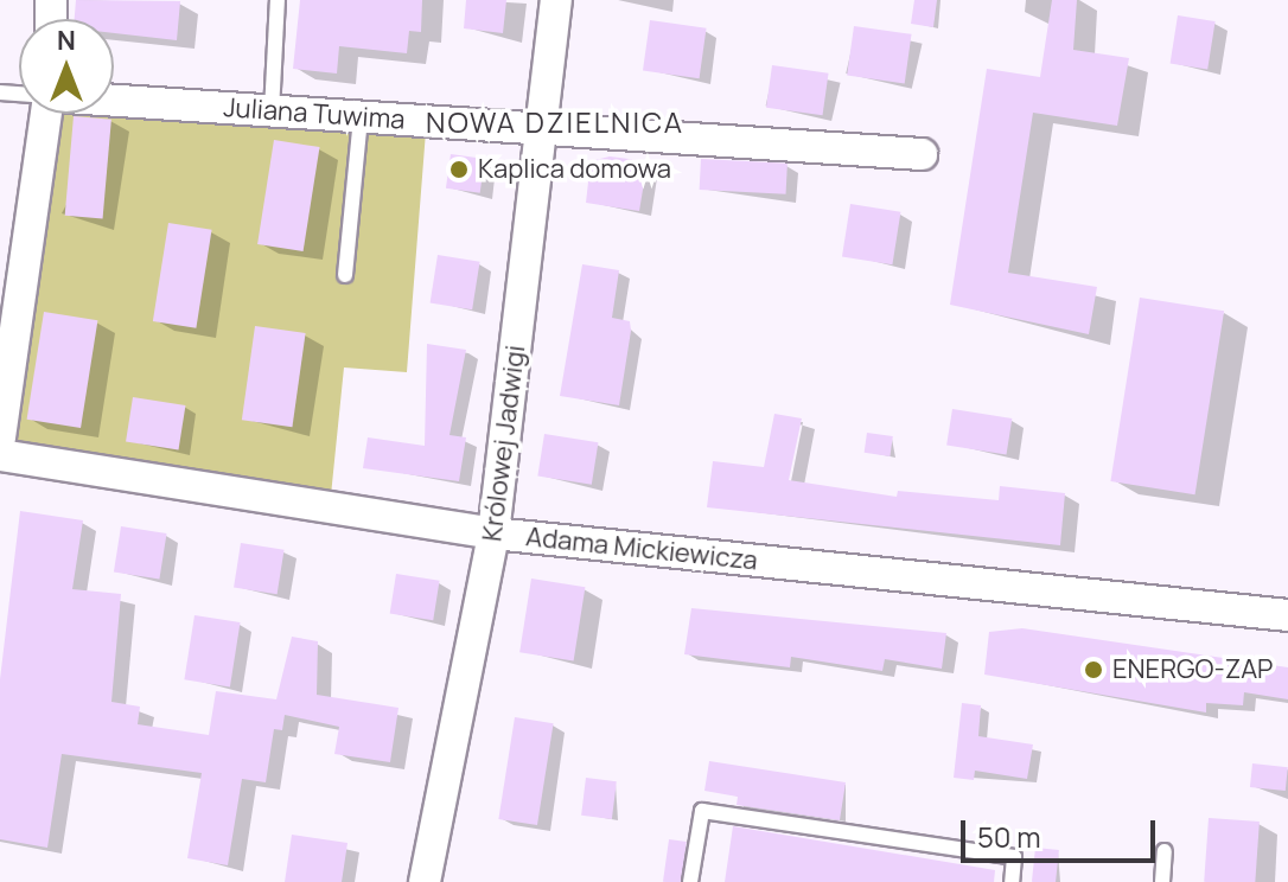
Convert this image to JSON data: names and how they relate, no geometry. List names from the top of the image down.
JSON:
{
  "streets": {
    "street": ["Juliana Tuwima", "Królowej Jadwigi", "Adama Mickiewicza"]
  },
  "crossings": [
    ["Juliana Tuwima", "Królowej Jadwigi"],
    ["Królowej Jadwigi", "Adama Mickiewicza"]
  ],
  "districts": ["NOWA DZIELNICA"],
  "places": ["Kaplica domowa", "ENERGO-ZAP"],
  "scale_bar": "50 m",
  "north": "top"
}
